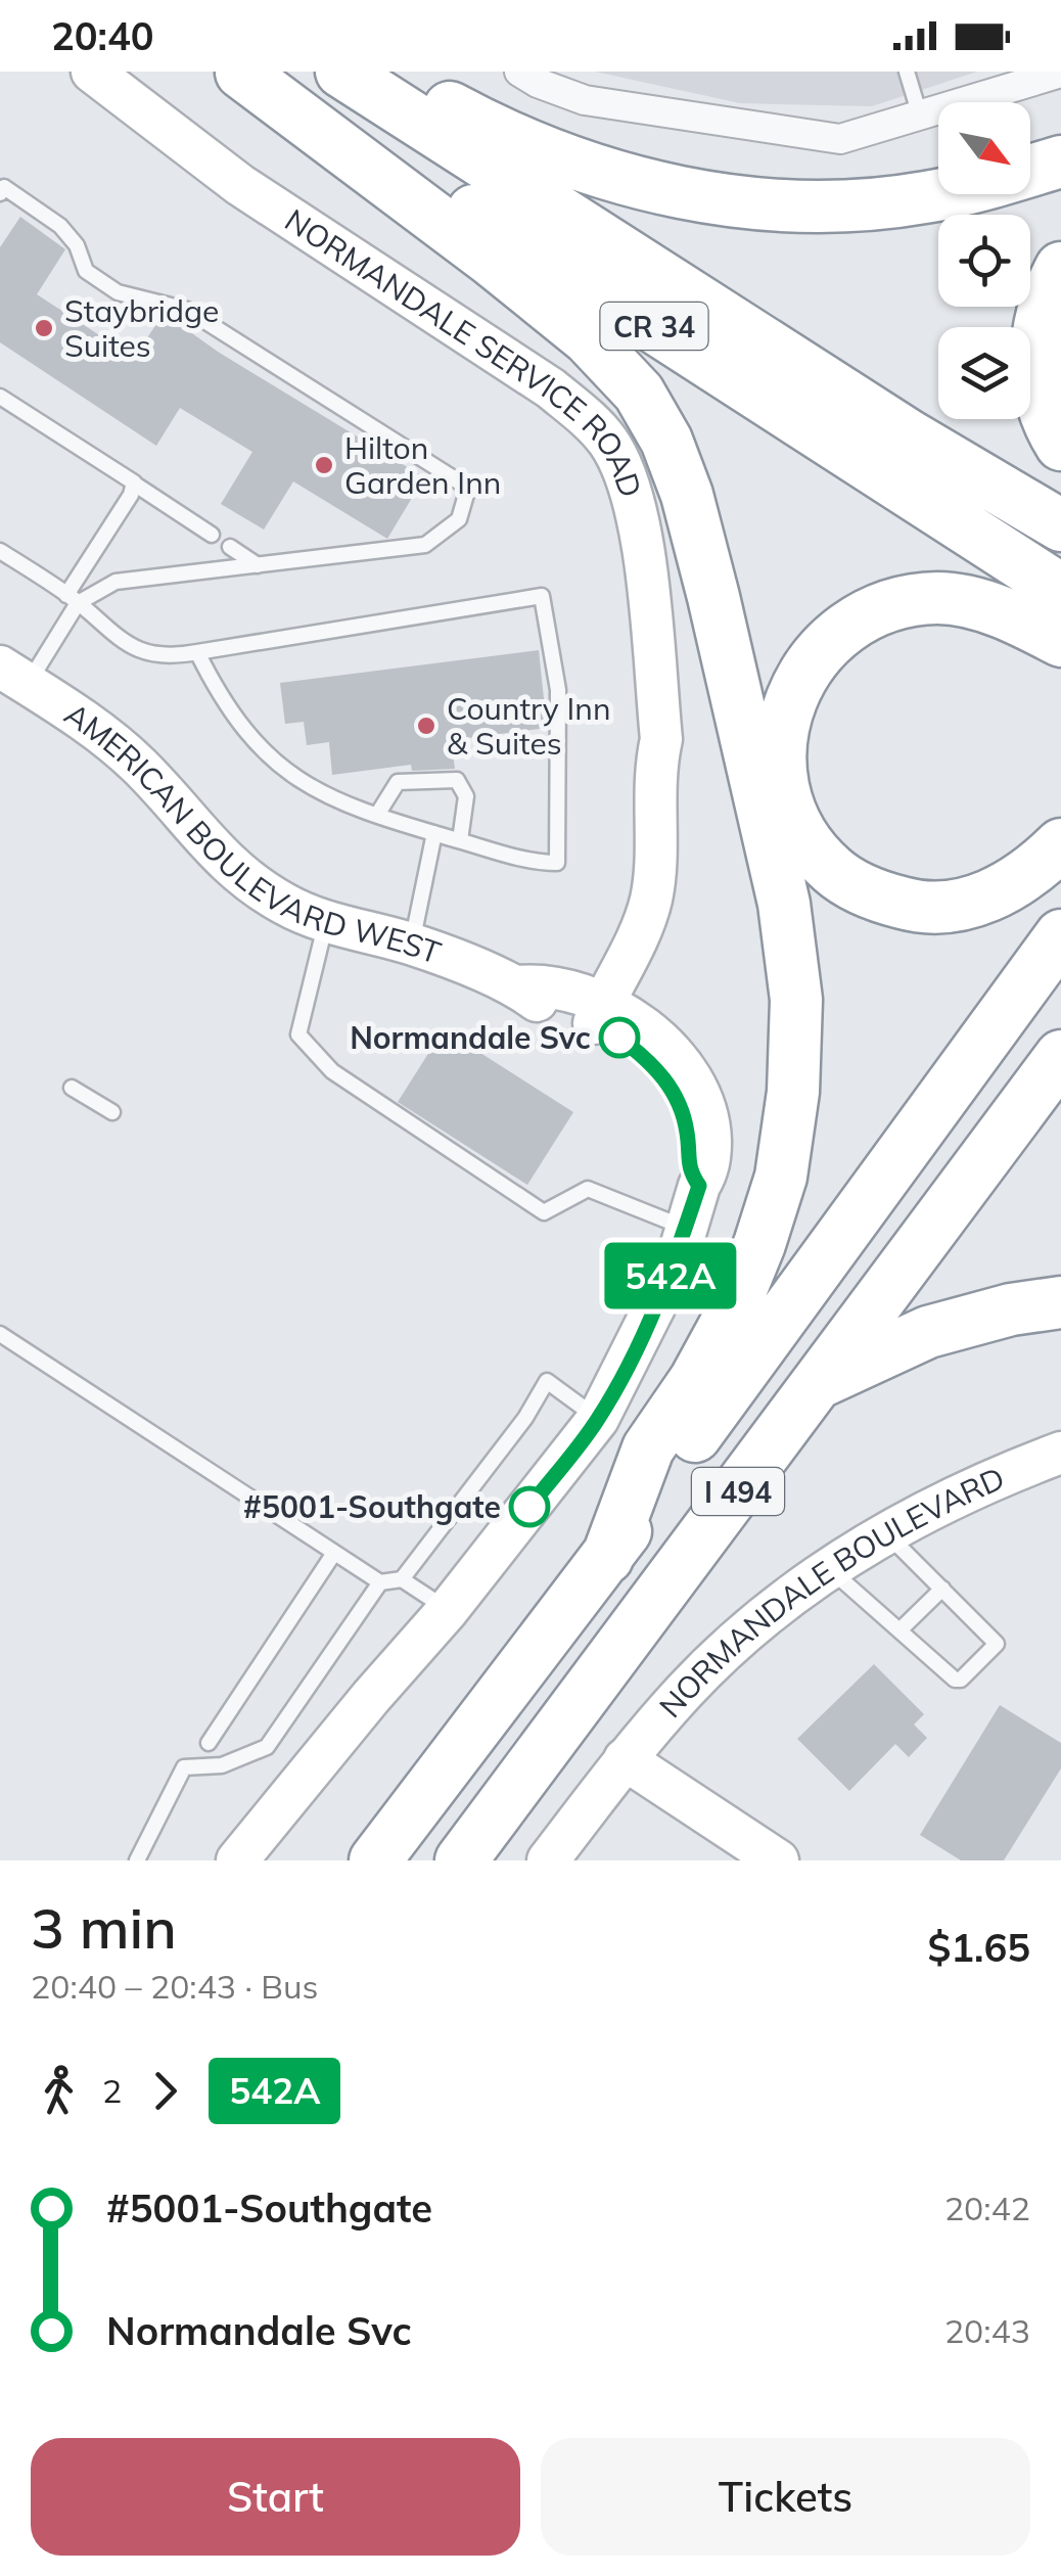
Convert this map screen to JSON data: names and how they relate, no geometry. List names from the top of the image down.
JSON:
{
  "streets": {
    "highway": ["CR 34", "I 494"],
    "street": ["NORMANDALE SERVICE ROAD", "AMERICAN BOULEVARD WEST", "NORMANDALE BOULEVARD"]
  },
  "crossings": [
    ["NORMANDALE SERVICE ROAD", "AMERICAN BOULEVARD WEST"]
  ],
  "places": [
    "Staybridge Suites",
    "Hilton Garden Inn",
    "Country Inn & Suites",
    "Normandale Svc",
    "#5001-Southgate"
  ],
  "lines": ["bus line 542A"],
  "north": "bottom right",
  "page": {
    "status": "20:40",
    "on_map": "542A",
    "heading": ["3 min", "20:40 – 20:43 · Bus", "$1.65"],
    "legs": ["2", "542A"],
    "list": [
      {
        "name": "#5001-Southgate",
        "value": "20:42"
      },
      {
        "name": "Normandale Svc",
        "value": "20:43"
      }
    ],
    "buttons": ["Start", "Tickets"]
  }
}
